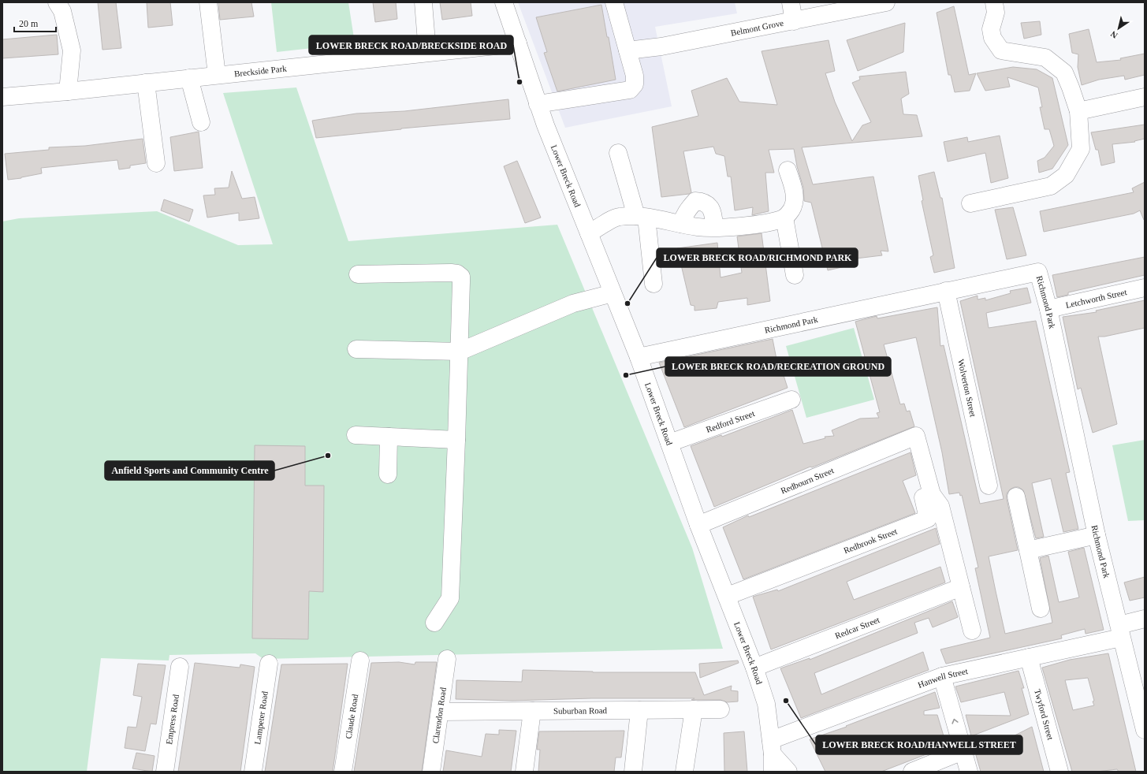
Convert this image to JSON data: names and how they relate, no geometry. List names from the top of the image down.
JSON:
{
  "streets": {
    "street": [
      "Belmont Grove",
      "Breckside Park",
      "Lower Breck Road",
      "Letchworth Street",
      "Richmond Park",
      "Wolverton Street",
      "Redford Street",
      "Redbourn Street",
      "Redbrook Street",
      "Redcar Street",
      "Hanwell Street",
      "Suburban Road",
      "Twyford Street",
      "Clarendon Road",
      "Claude Road",
      "Lampeter Road",
      "Empress Road"
    ]
  },
  "crossings": [
    ["Breckside Park", "Lower Breck Road"],
    ["Lower Breck Road", "Richmond Park"],
    ["Lower Breck Road", "Redford Street"],
    ["Lower Breck Road", "Redbourn Street"],
    ["Lower Breck Road", "Redbrook Street"],
    ["Lower Breck Road", "Redcar Street"],
    ["Lower Breck Road", "Hanwell Street"],
    ["Letchworth Street", "Richmond Park"],
    ["Richmond Park", "Wolverton Street"],
    ["Richmond Park", "Hanwell Street"],
    ["Redbourn Street", "Redbrook Street"],
    ["Hanwell Street", "Twyford Street"],
    ["Suburban Road", "Clarendon Road"]
  ],
  "places": [
    "LOWER BRECK ROAD/BRECKSIDE ROAD",
    "LOWER BRECK ROAD/RICHMOND PARK",
    "LOWER BRECK ROAD/RECREATION GROUND",
    "Anfield Sports and Community Centre",
    "LOWER BRECK ROAD/HANWELL STREET"
  ],
  "scale_bar": "20 m",
  "north": "bottom left"
}
